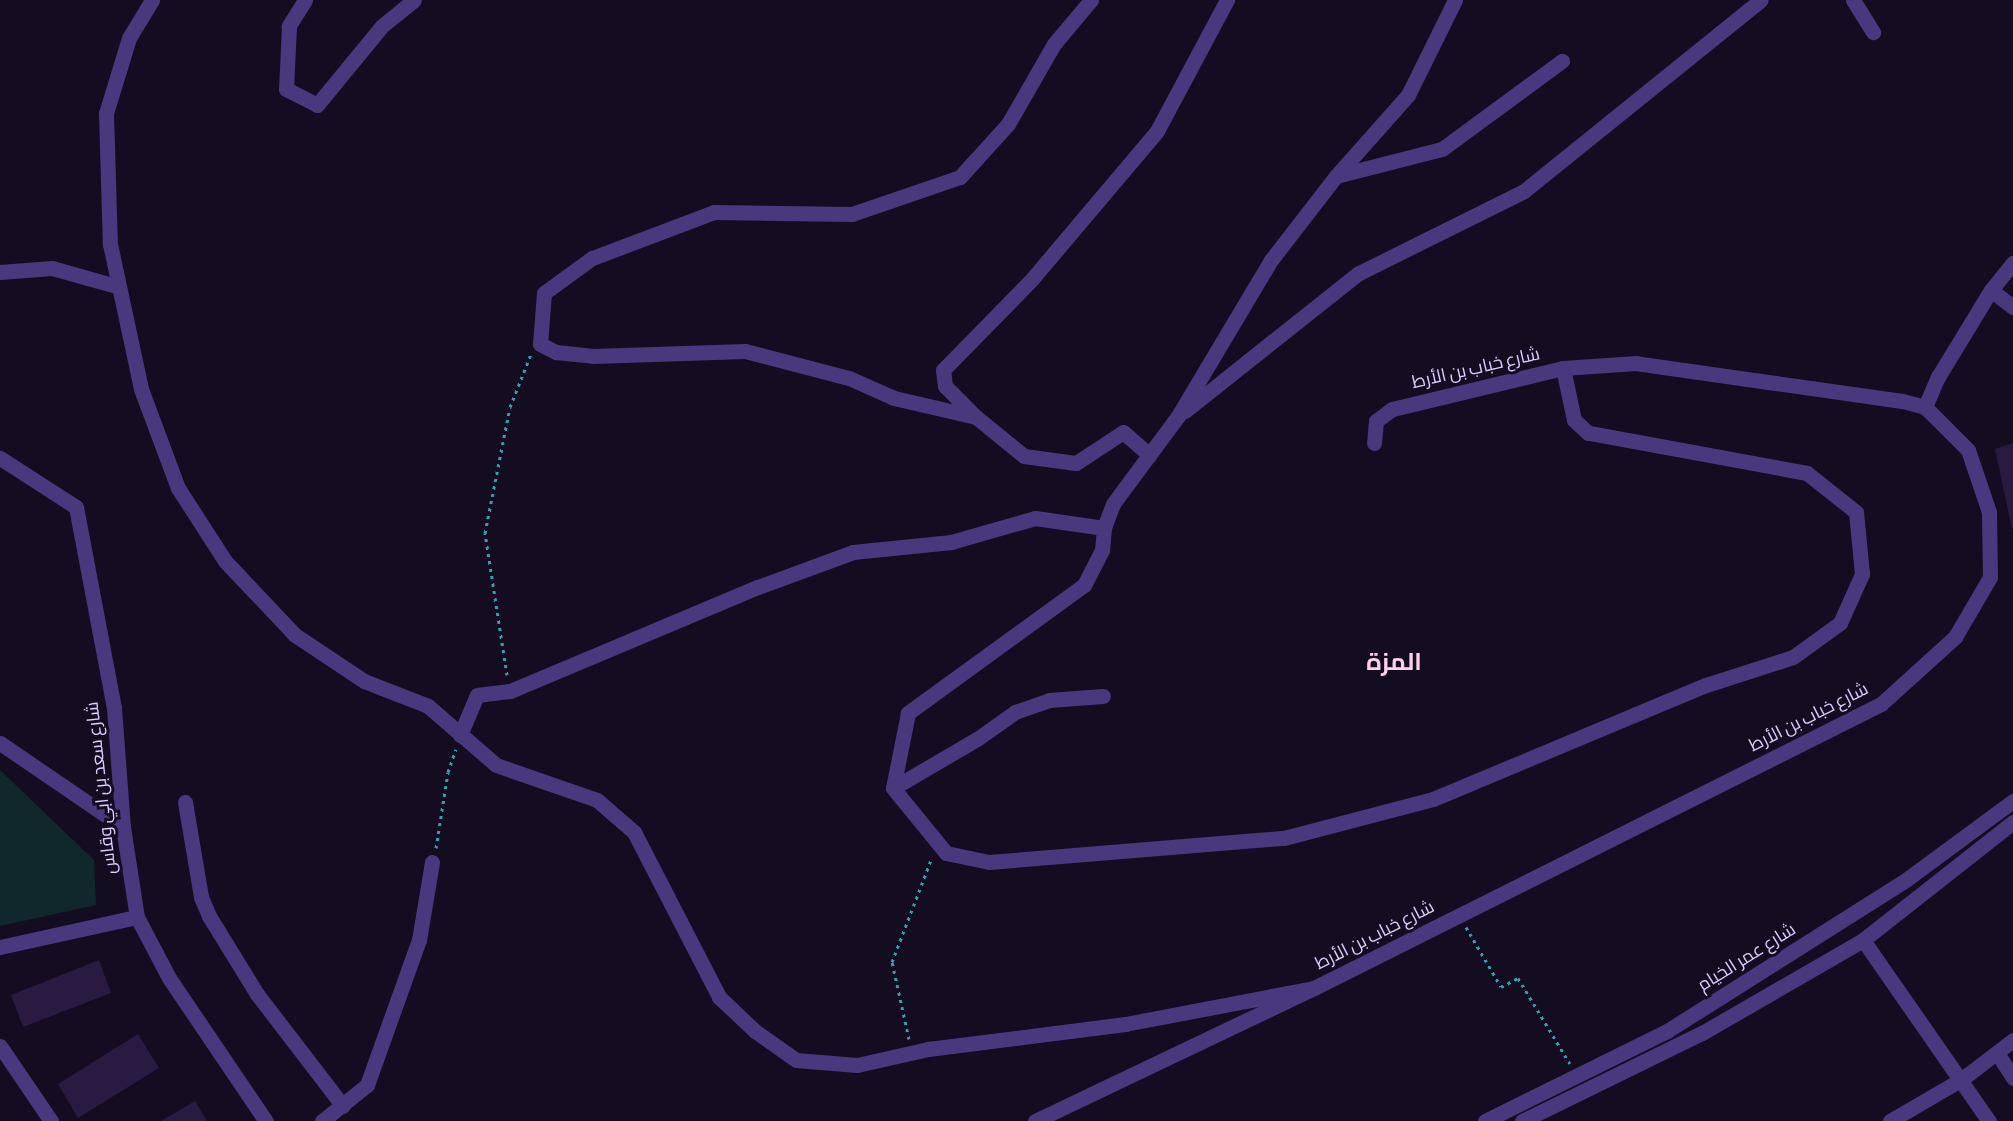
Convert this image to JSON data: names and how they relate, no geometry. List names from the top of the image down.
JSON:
{
  "streets": {
    "street": ["شارع خباب بن الأرط", "شارع سعد بن ابي وقاس", "شارع عمر الخيام"]
  },
  "districts": ["المزة"]
}
